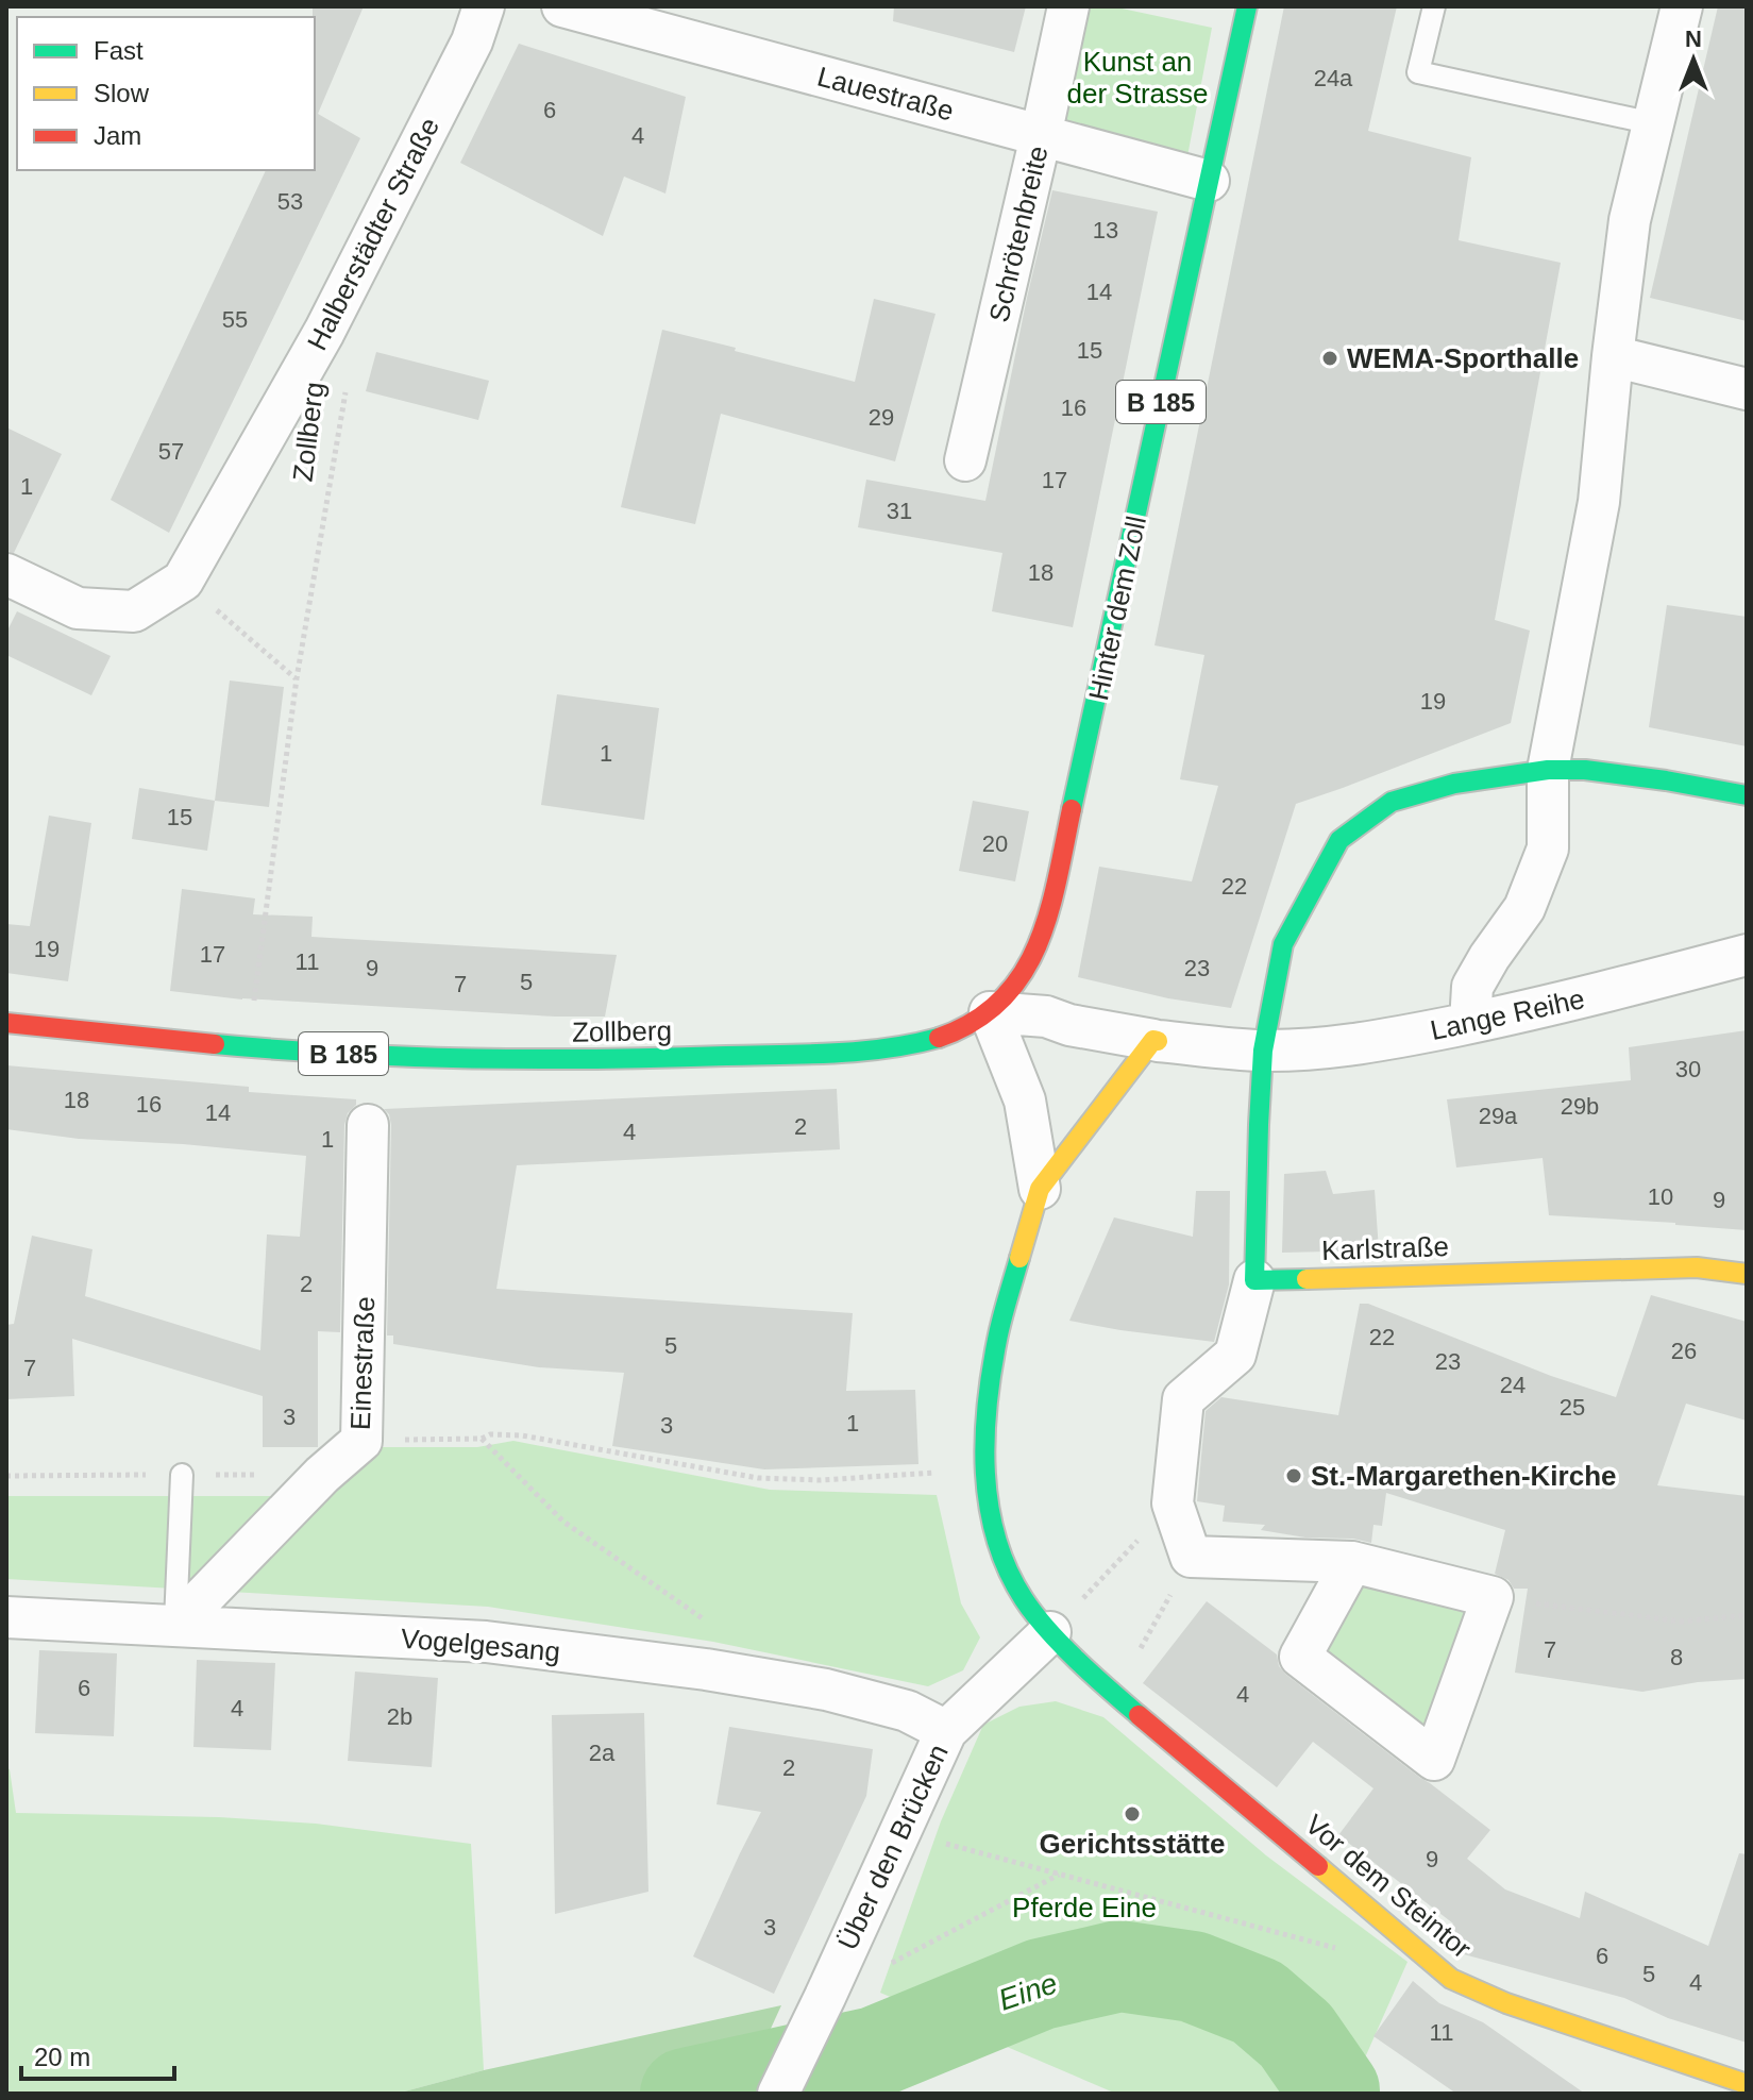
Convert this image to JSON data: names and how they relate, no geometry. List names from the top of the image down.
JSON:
{
  "streets": {
    "street": [
      "Lauestraße",
      "Halberstädter Straße",
      "Schrötenbreite",
      "B 185",
      "Zollberg",
      "Hinter dem Zoll",
      "Lange Reihe",
      "Karlstraße",
      "Einestraße",
      "Vogelgesang",
      "Über den Brücken",
      "Vor dem Steintor"
    ]
  },
  "crossings": [
    ["Lauestraße", "Schrötenbreite"],
    ["Lauestraße", "Hinter dem Zoll"],
    ["Halberstädter Straße", "Zollberg"],
    ["Zollberg", "Hinter dem Zoll"],
    ["Zollberg", "Lange Reihe"],
    ["Hinter dem Zoll", "Lange Reihe"],
    ["Einestraße", "Vogelgesang"],
    ["Vogelgesang", "Über den Brücken"],
    ["Über den Brücken", "Vor dem Steintor"]
  ],
  "water": ["Eine"],
  "parks": ["Kunst an der Strasse", "Pferde Eine"],
  "places": ["WEMA-Sporthalle", "St.-Margarethen-Kirche", "Gerichtsstätte"],
  "house_numbers": [
    "24a",
    "6",
    "4",
    "53",
    "13",
    "14",
    "55",
    "15",
    "16",
    "29",
    "57",
    "17",
    "1",
    "31",
    "18",
    "19",
    "1",
    "15",
    "20",
    "22",
    "19",
    "17",
    "11",
    "9",
    "23",
    "5",
    "7",
    "30",
    "18",
    "16",
    "29b",
    "14",
    "29a",
    "2",
    "4",
    "1",
    "10",
    "9",
    "2",
    "22",
    "5",
    "26",
    "23",
    "7",
    "24",
    "25",
    "3",
    "1",
    "3",
    "7",
    "8",
    "6",
    "4",
    "4",
    "2b",
    "2a",
    "2",
    "9",
    "3",
    "6",
    "5",
    "4",
    "11"
  ],
  "legend": ["Fast", "Slow", "Jam"],
  "scale_bar": "20 m",
  "north": "top"
}
